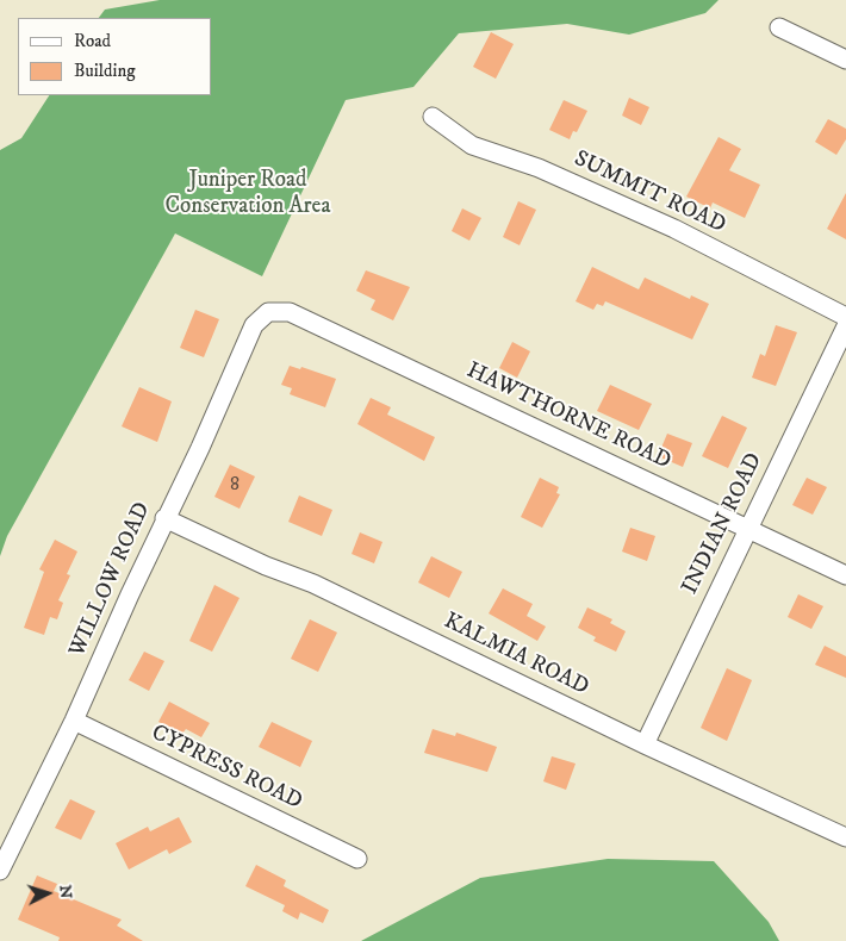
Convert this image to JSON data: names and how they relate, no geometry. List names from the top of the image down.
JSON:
{
  "streets": {
    "street": [
      "SUMMIT ROAD",
      "HAWTHORNE ROAD",
      "INDIAN ROAD",
      "WILLOW ROAD",
      "KALMIA ROAD",
      "CYPRESS ROAD"
    ]
  },
  "crossings": [
    ["HAWTHORNE ROAD", "INDIAN ROAD"],
    ["HAWTHORNE ROAD", "WILLOW ROAD"],
    ["INDIAN ROAD", "KALMIA ROAD"],
    ["WILLOW ROAD", "KALMIA ROAD"],
    ["WILLOW ROAD", "CYPRESS ROAD"]
  ],
  "parks": ["Juniper Road Conservation Area"],
  "house_numbers": ["8"],
  "legend": ["Road", "Building"],
  "north": "right"
}
